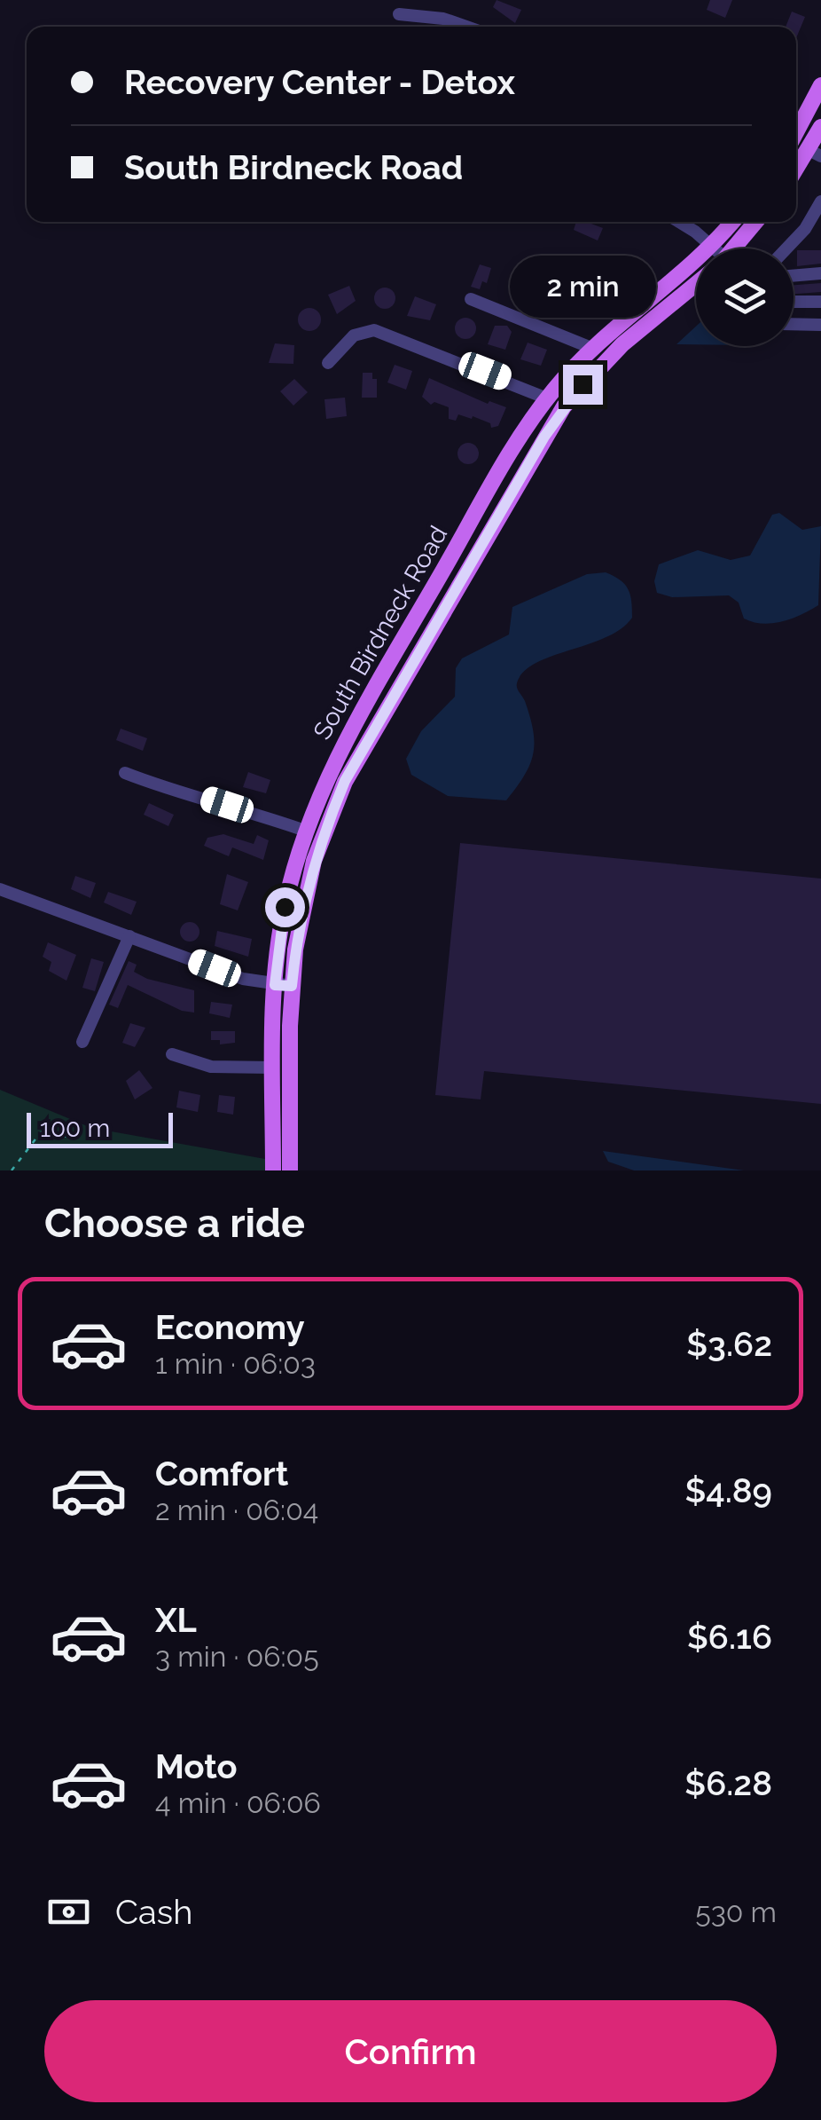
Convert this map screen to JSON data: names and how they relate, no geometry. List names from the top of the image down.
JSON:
{
  "streets": {
    "main road": ["South Birdneck Road"]
  },
  "scale_bar": "100 m",
  "page": {
    "banner": ["Recovery Center - Detox", "South Birdneck Road"],
    "bubble": "2 min",
    "scale": "100 m",
    "heading": "Choose a ride",
    "list": [
      {
        "name": "Economy",
        "note": "1 min · 06:03",
        "value": "$3.62"
      },
      {
        "name": "Comfort",
        "note": "2 min · 06:04",
        "value": "$4.89"
      },
      {
        "name": "XL",
        "note": "3 min · 06:05",
        "value": "$6.16"
      },
      {
        "name": "Moto",
        "note": "4 min · 06:06",
        "value": "$6.28"
      }
    ],
    "pay": ["Cash", "530 m"],
    "buttons": "Confirm"
  }
}
